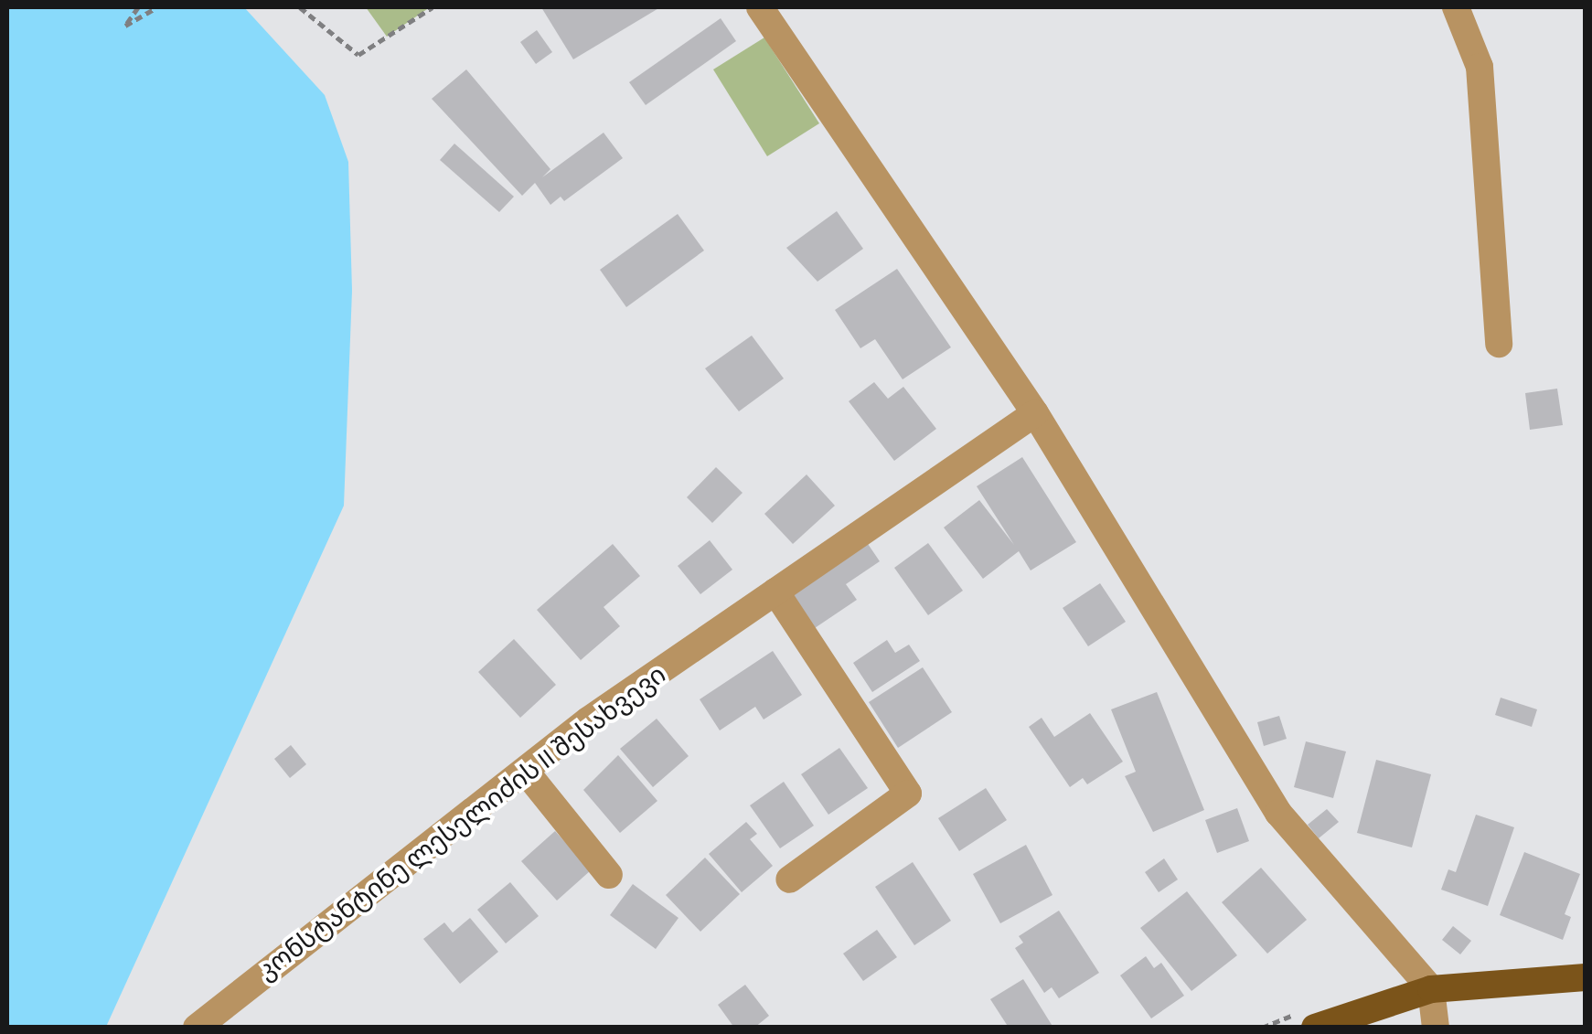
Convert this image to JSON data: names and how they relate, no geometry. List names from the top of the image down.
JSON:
{
  "streets": {
    "street": ["კონსტანტინე ლესელიძის II შესახვევი"]
  }
}
